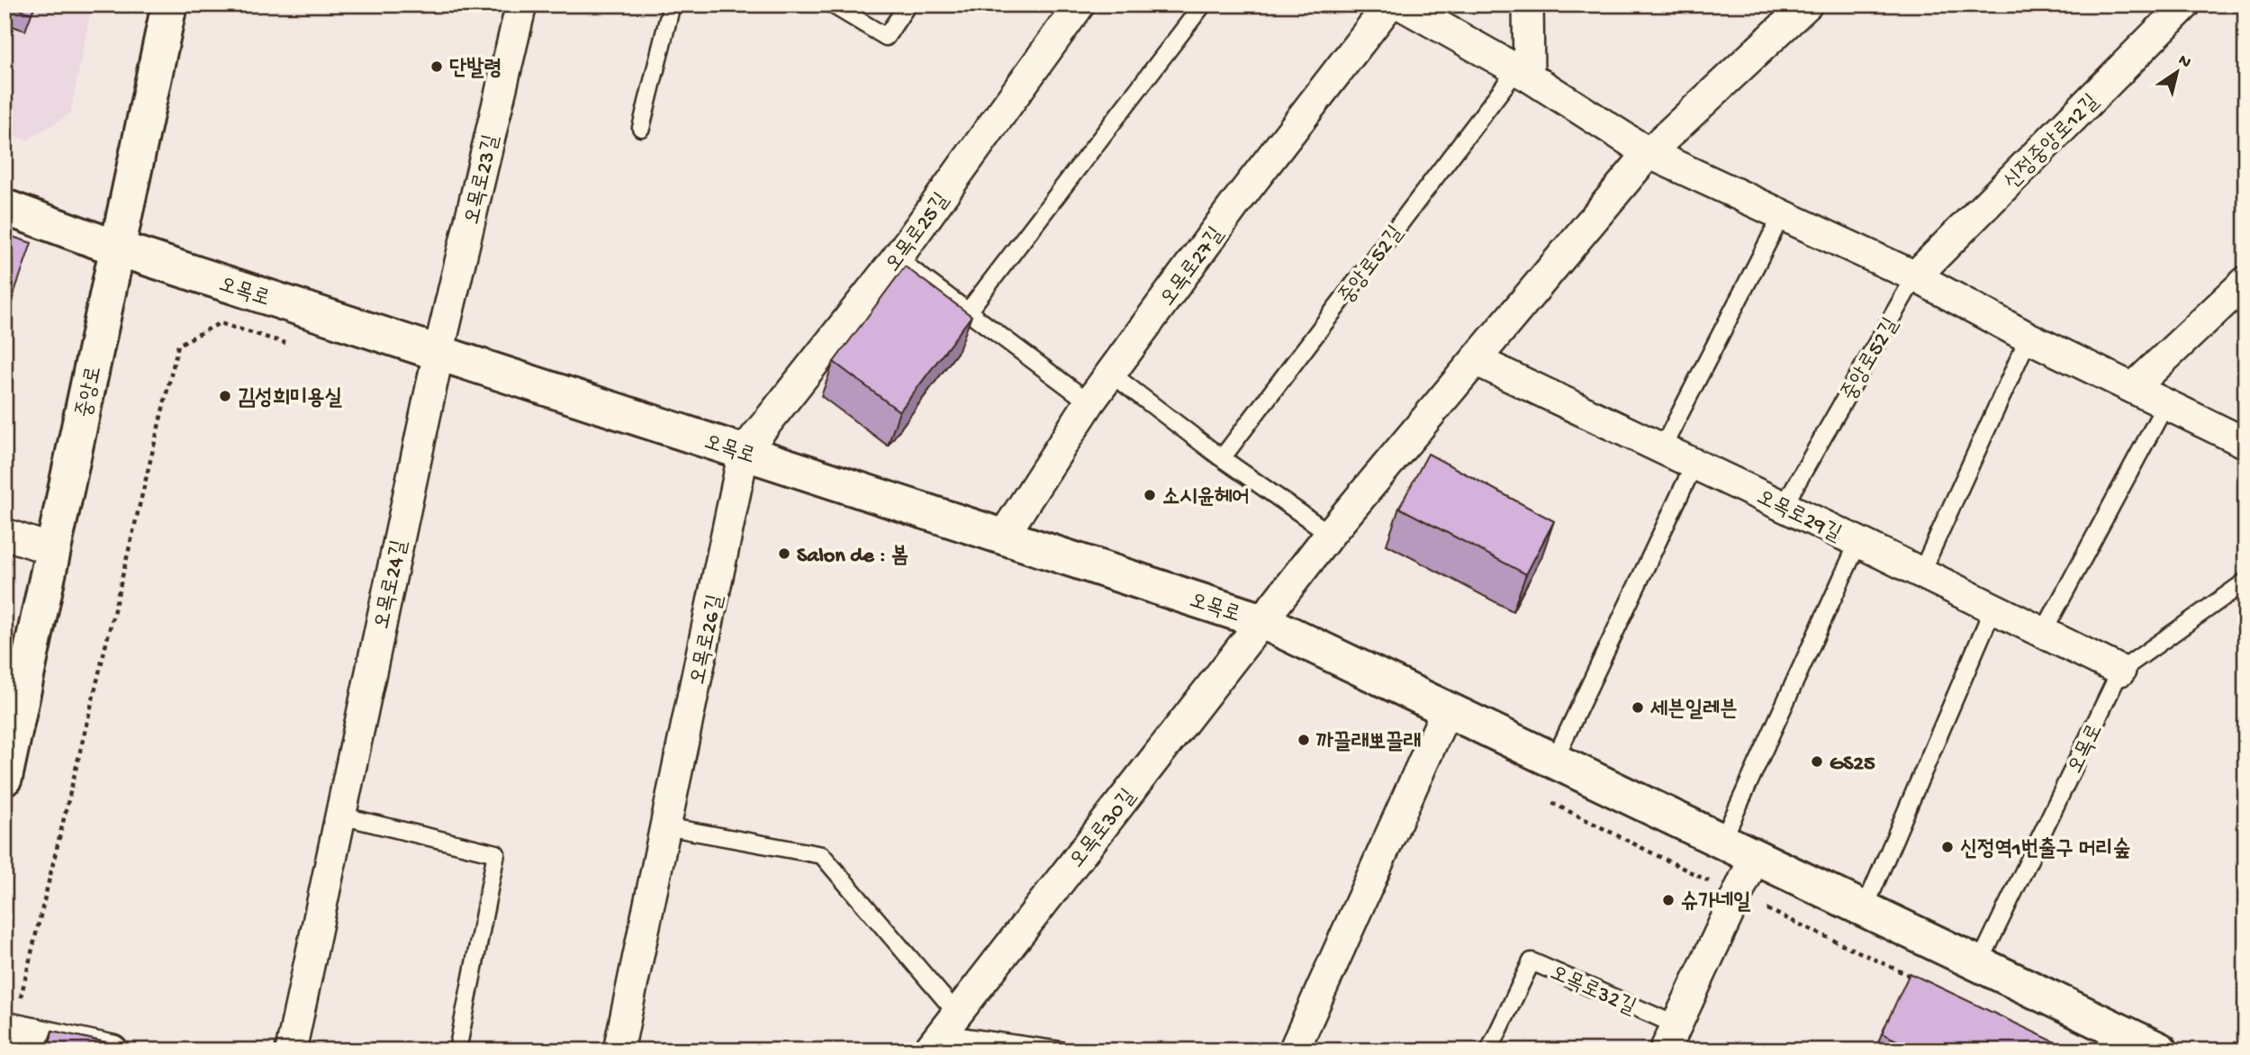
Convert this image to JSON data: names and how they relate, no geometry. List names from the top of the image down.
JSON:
{
  "streets": {
    "main road": ["오목로", "중앙로"],
    "street": [
      "신정중앙로12길",
      "오목로23길",
      "오목로25길",
      "오목로27길",
      "오목로29길",
      "오목로24길",
      "오목로26길",
      "오목로30길",
      "오목로32길"
    ],
    "lane": ["중앙로52길"]
  },
  "crossings": [
    ["신정중앙로12길", "중앙로52길"],
    ["오목로23길", "오목로"],
    ["오목로23길", "오목로24길"],
    ["오목로25길", "오목로"],
    ["오목로25길", "오목로26길"],
    ["중앙로52길", "오목로29길"],
    ["오목로27길", "오목로"],
    ["오목로", "중앙로"],
    ["오목로", "오목로29길"],
    ["오목로", "오목로24길"],
    ["오목로", "오목로26길"],
    ["오목로", "오목로30길"],
    ["오목로", "오목로32길"]
  ],
  "places": [
    "단발령",
    "김성희미용실",
    "소시윤헤어",
    "Salon de : 봄",
    "세븐일레븐",
    "까끌래뽀끌래",
    "GS25",
    "신정역1번출구 머리숲",
    "슈가네일"
  ],
  "north": "top right"
}
